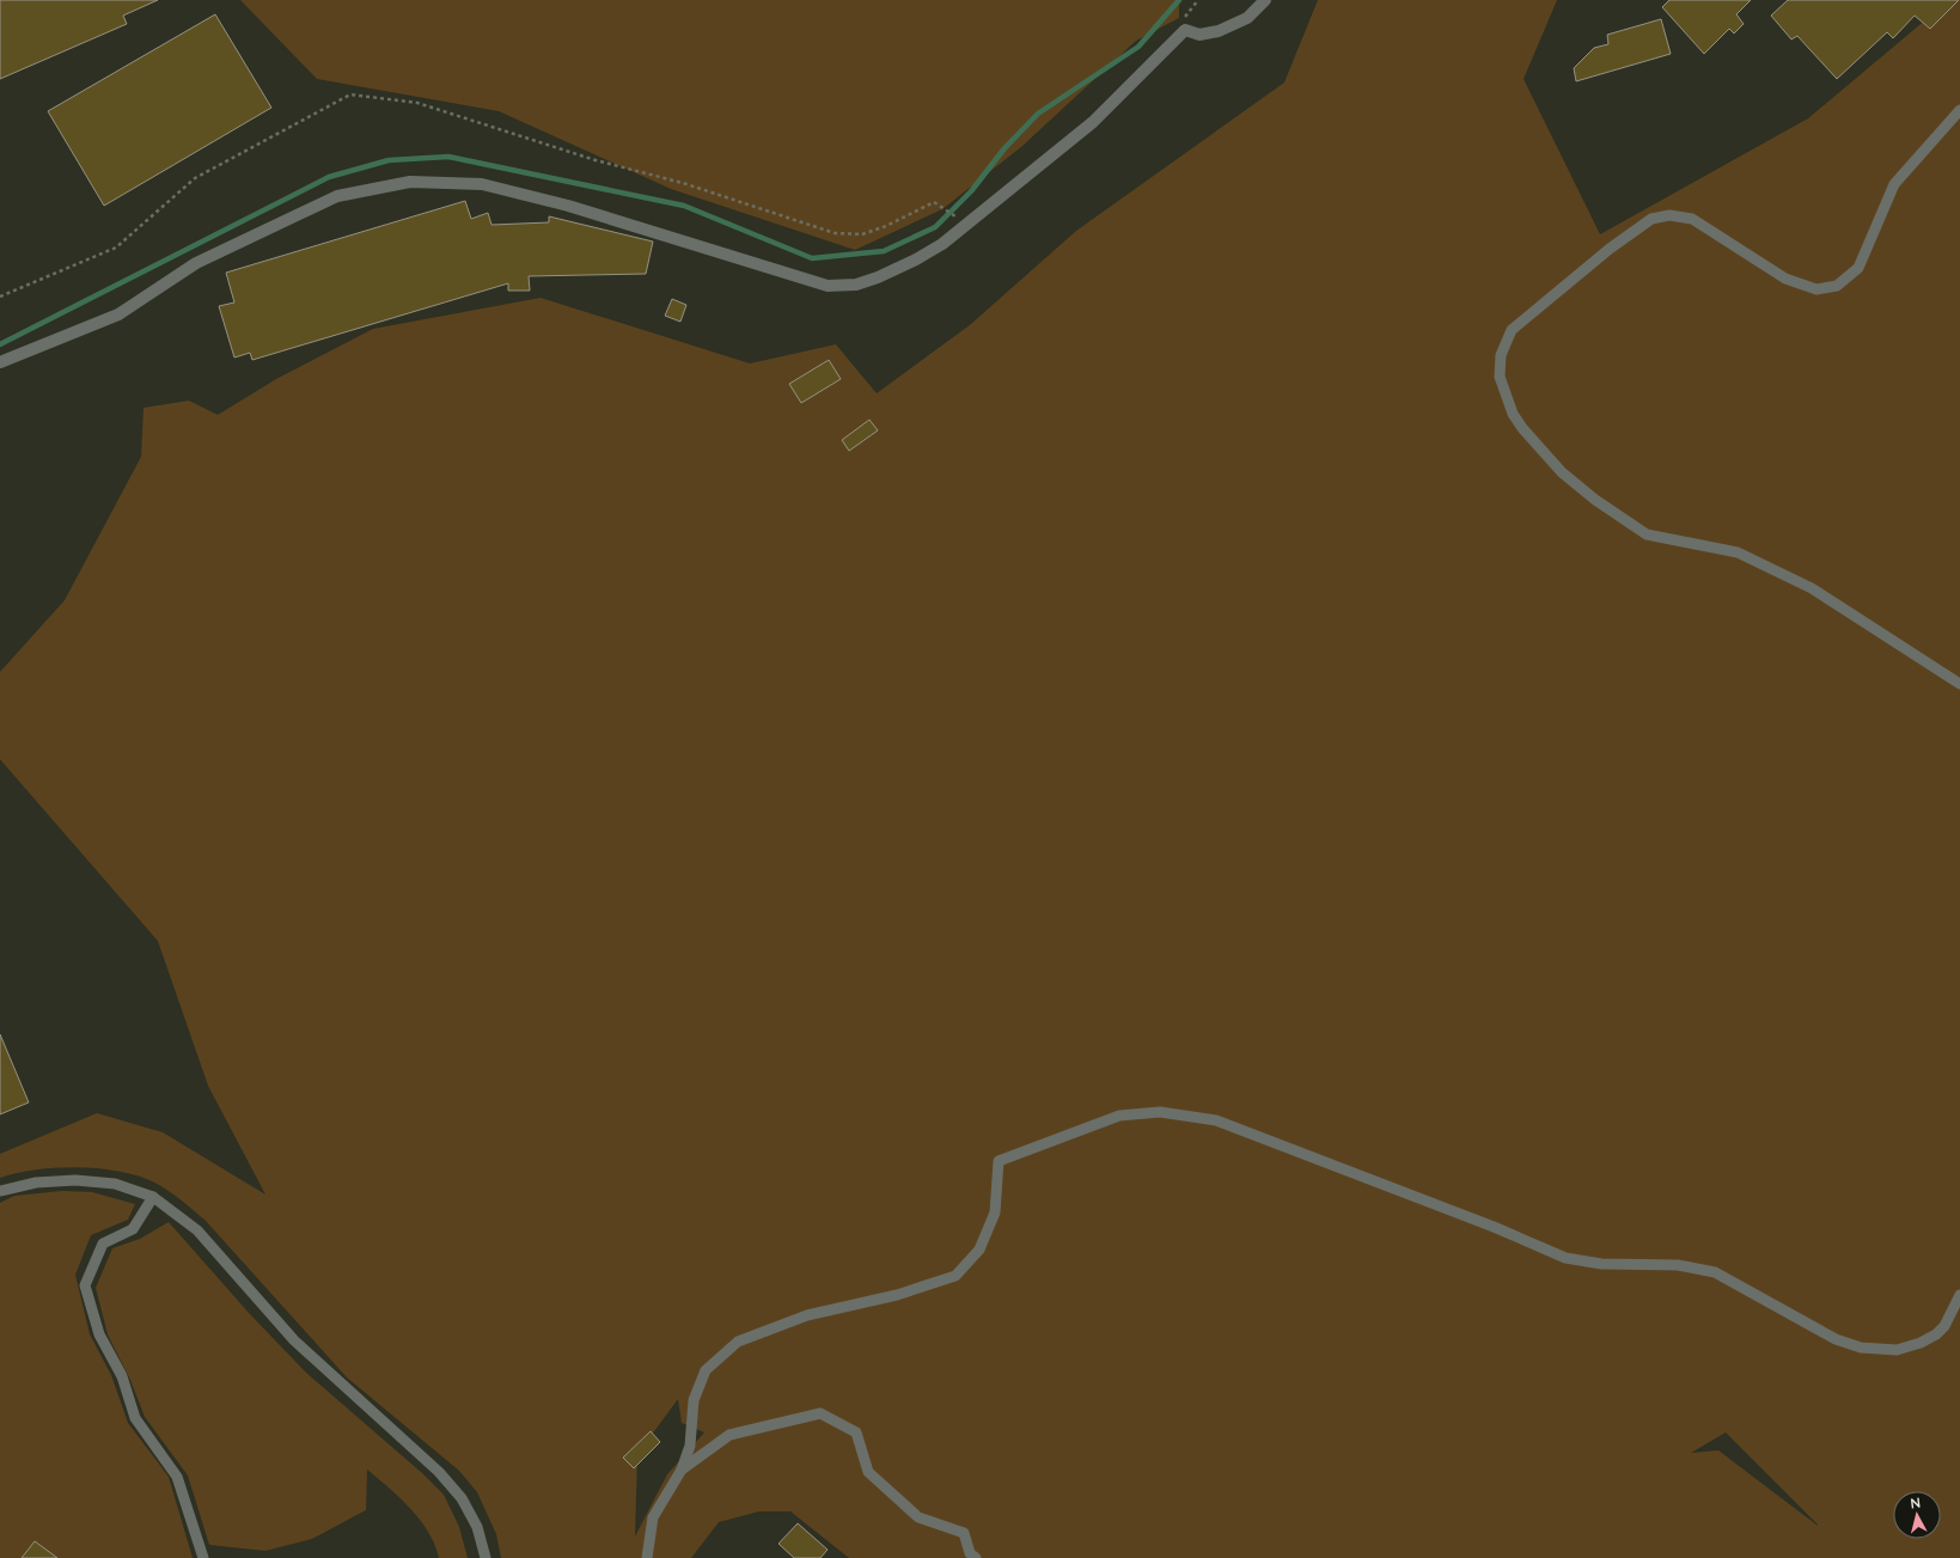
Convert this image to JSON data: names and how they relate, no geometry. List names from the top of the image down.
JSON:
{
  "north": "top"
}
